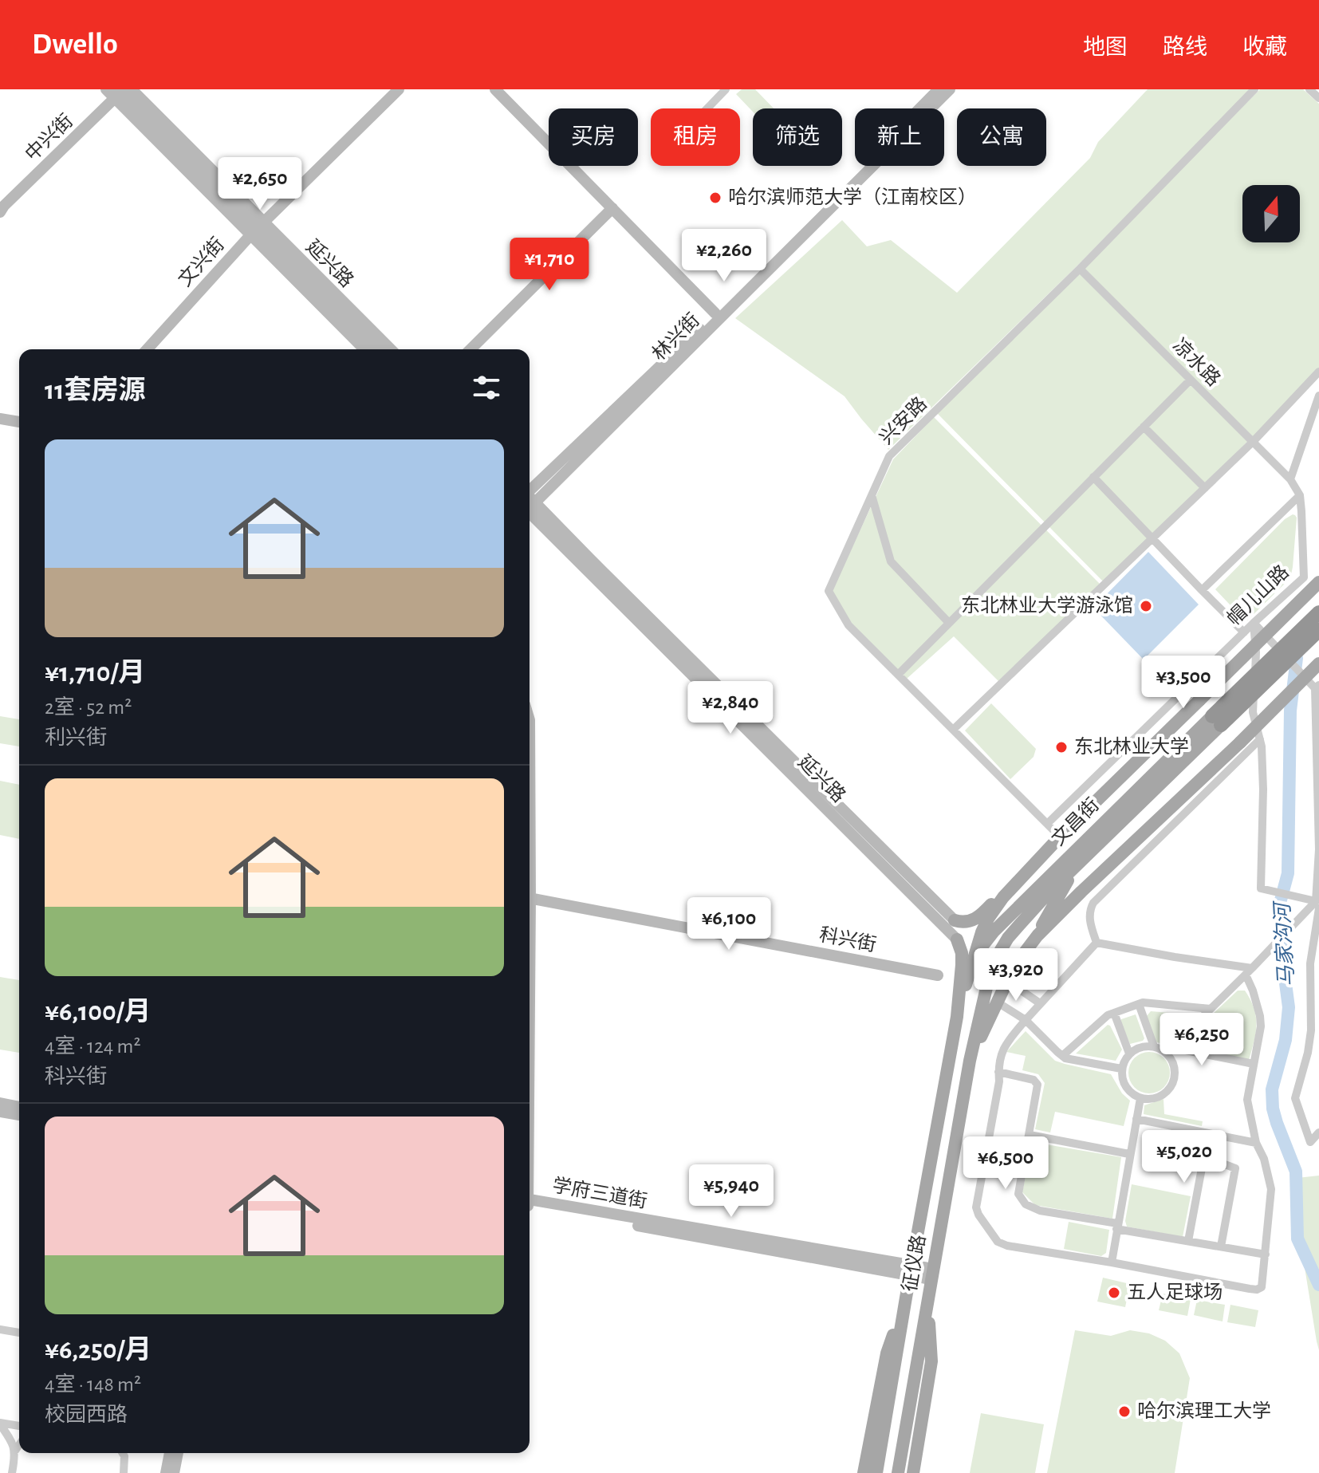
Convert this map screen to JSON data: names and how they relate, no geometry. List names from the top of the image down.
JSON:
{
  "streets": {
    "main road": [
      "中兴街",
      "文兴街",
      "延兴路",
      "林兴街",
      "文昌街",
      "科兴街",
      "学府三道街",
      "征仪路"
    ],
    "street": ["凉水路", "兴安路", "帽儿山路"]
  },
  "crossings": [
    ["中兴街", "延兴路"],
    ["文兴街", "延兴路"],
    ["凉水路", "兴安路"],
    ["凉水路", "帽儿山路"],
    ["兴安路", "帽儿山路"],
    ["文昌街", "征仪路"],
    ["学府三道街", "征仪路"]
  ],
  "water": ["马家沟河"],
  "places": [
    "哈尔滨师范大学（江南校区）",
    "东北林业大学游泳馆",
    "东北林业大学",
    "五人足球场",
    "哈尔滨理工大学"
  ],
  "north": "top",
  "page": {
    "header": "Dwello",
    "nav": ["地图", "路线", "收藏"],
    "chip": [
      "买房",
      "租房",
      "筛选",
      "新上",
      "公寓"
    ],
    "price": [
      "¥2,650",
      "¥2,260",
      "¥1,710",
      "¥3,500",
      "¥2,840",
      "¥6,100",
      "¥3,920",
      "¥6,250",
      "¥5,020",
      "¥6,500",
      "¥5,940"
    ],
    "heading": "11套房源",
    "list": [
      {
        "name": "¥1,710/月",
        "note": "2室 · 52 m² · 利兴街"
      },
      {
        "name": "¥6,100/月",
        "note": "4室 · 124 m² · 科兴街"
      },
      {
        "name": "¥6,250/月",
        "note": "4室 · 148 m² · 校园西路"
      }
    ]
  }
}
